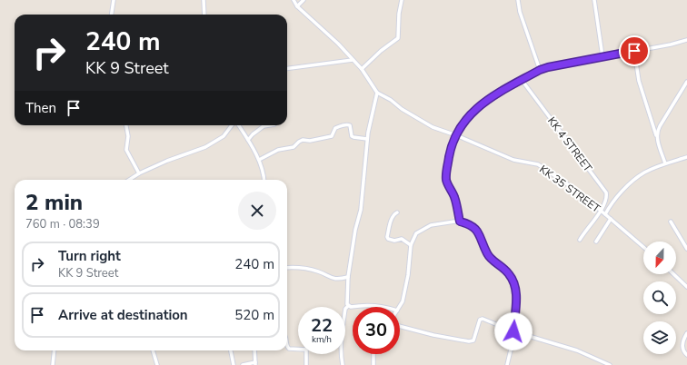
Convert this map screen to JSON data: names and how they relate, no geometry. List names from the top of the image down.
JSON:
{
  "streets": {
    "street": ["KK 4 STREET", "KK 35 STREET"]
  },
  "crossings": [
    ["KK 4 STREET", "KK 35 STREET"]
  ],
  "north": "bottom",
  "page": {
    "turn": ["240 m", "KK 9 Street"],
    "then": "Then",
    "heading": ["2 min", "760 m · 08:39"],
    "list": [
      {
        "name": "Turn right",
        "note": "KK 9 Street",
        "value": "240 m"
      },
      {
        "name": "Arrive at destination",
        "value": "520 m"
      }
    ],
    "speed": "22 km/h",
    "limit": "30"
  }
}
